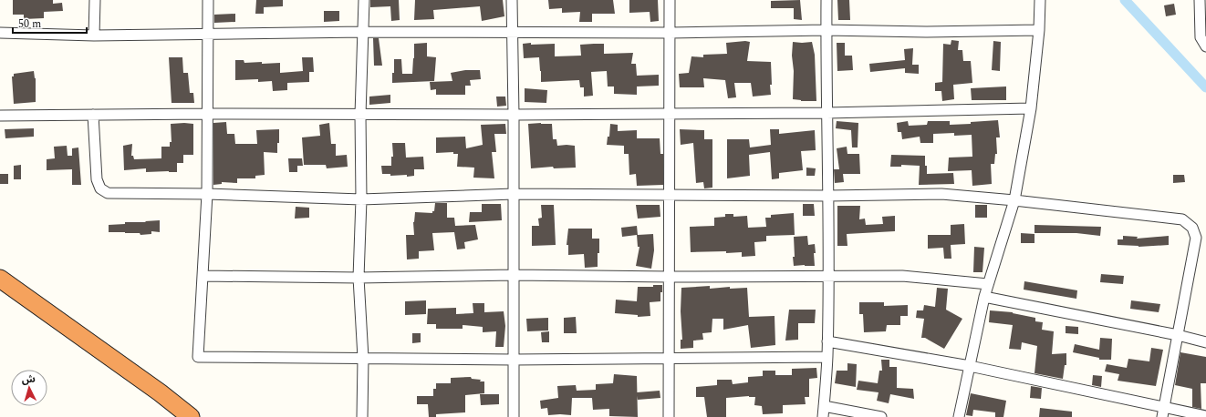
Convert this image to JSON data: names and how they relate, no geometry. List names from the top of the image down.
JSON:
{
  "scale_bar": "50 m",
  "north": "top"
}
